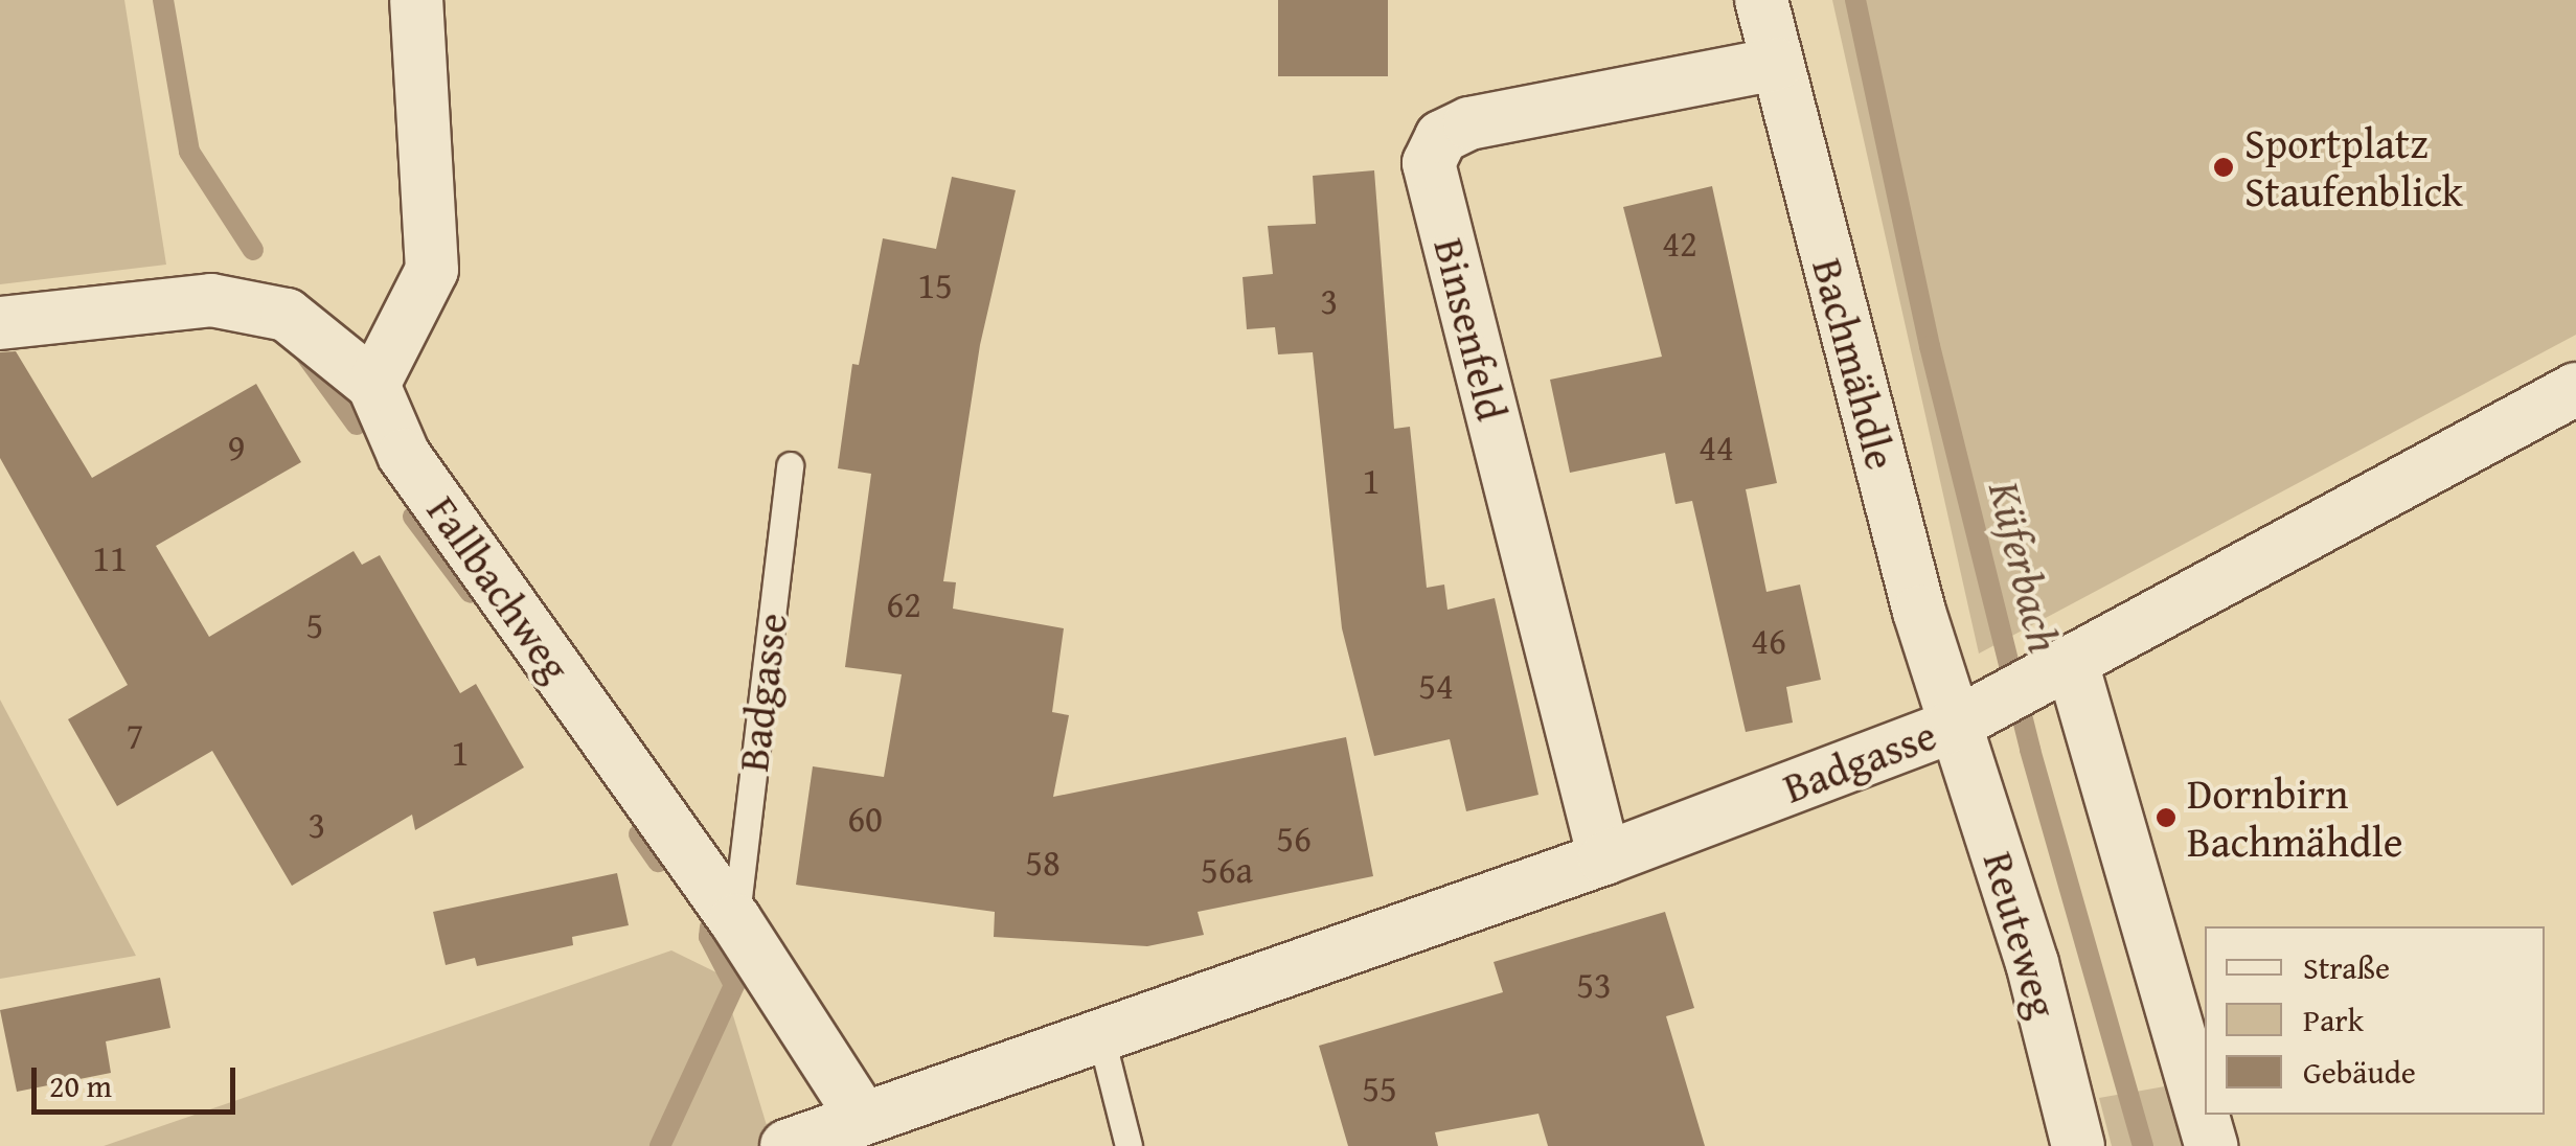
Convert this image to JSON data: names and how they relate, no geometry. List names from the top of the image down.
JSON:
{
  "streets": {
    "street": [
      "Binsenfeld",
      "Bachmähdle",
      "Fallbachweg",
      "Badgasse",
      "Reuteweg"
    ]
  },
  "crossings": [
    ["Binsenfeld", "Bachmähdle"],
    ["Binsenfeld", "Badgasse"],
    ["Bachmähdle", "Badgasse"],
    ["Bachmähdle", "Reuteweg"],
    ["Fallbachweg", "Badgasse"],
    ["Badgasse", "Reuteweg"]
  ],
  "water": ["Küferbach"],
  "places": ["Sportplatz Staufenblick", "Dornbirn Bachmähdle"],
  "house_numbers": [
    "42",
    "15",
    "3",
    "9",
    "44",
    "1",
    "11",
    "62",
    "5",
    "46",
    "54",
    "7",
    "1",
    "60",
    "3",
    "56",
    "58",
    "56a",
    "53",
    "55"
  ],
  "legend": ["Straße", "Park", "Gebäude"],
  "scale_bar": "20 m"
}
